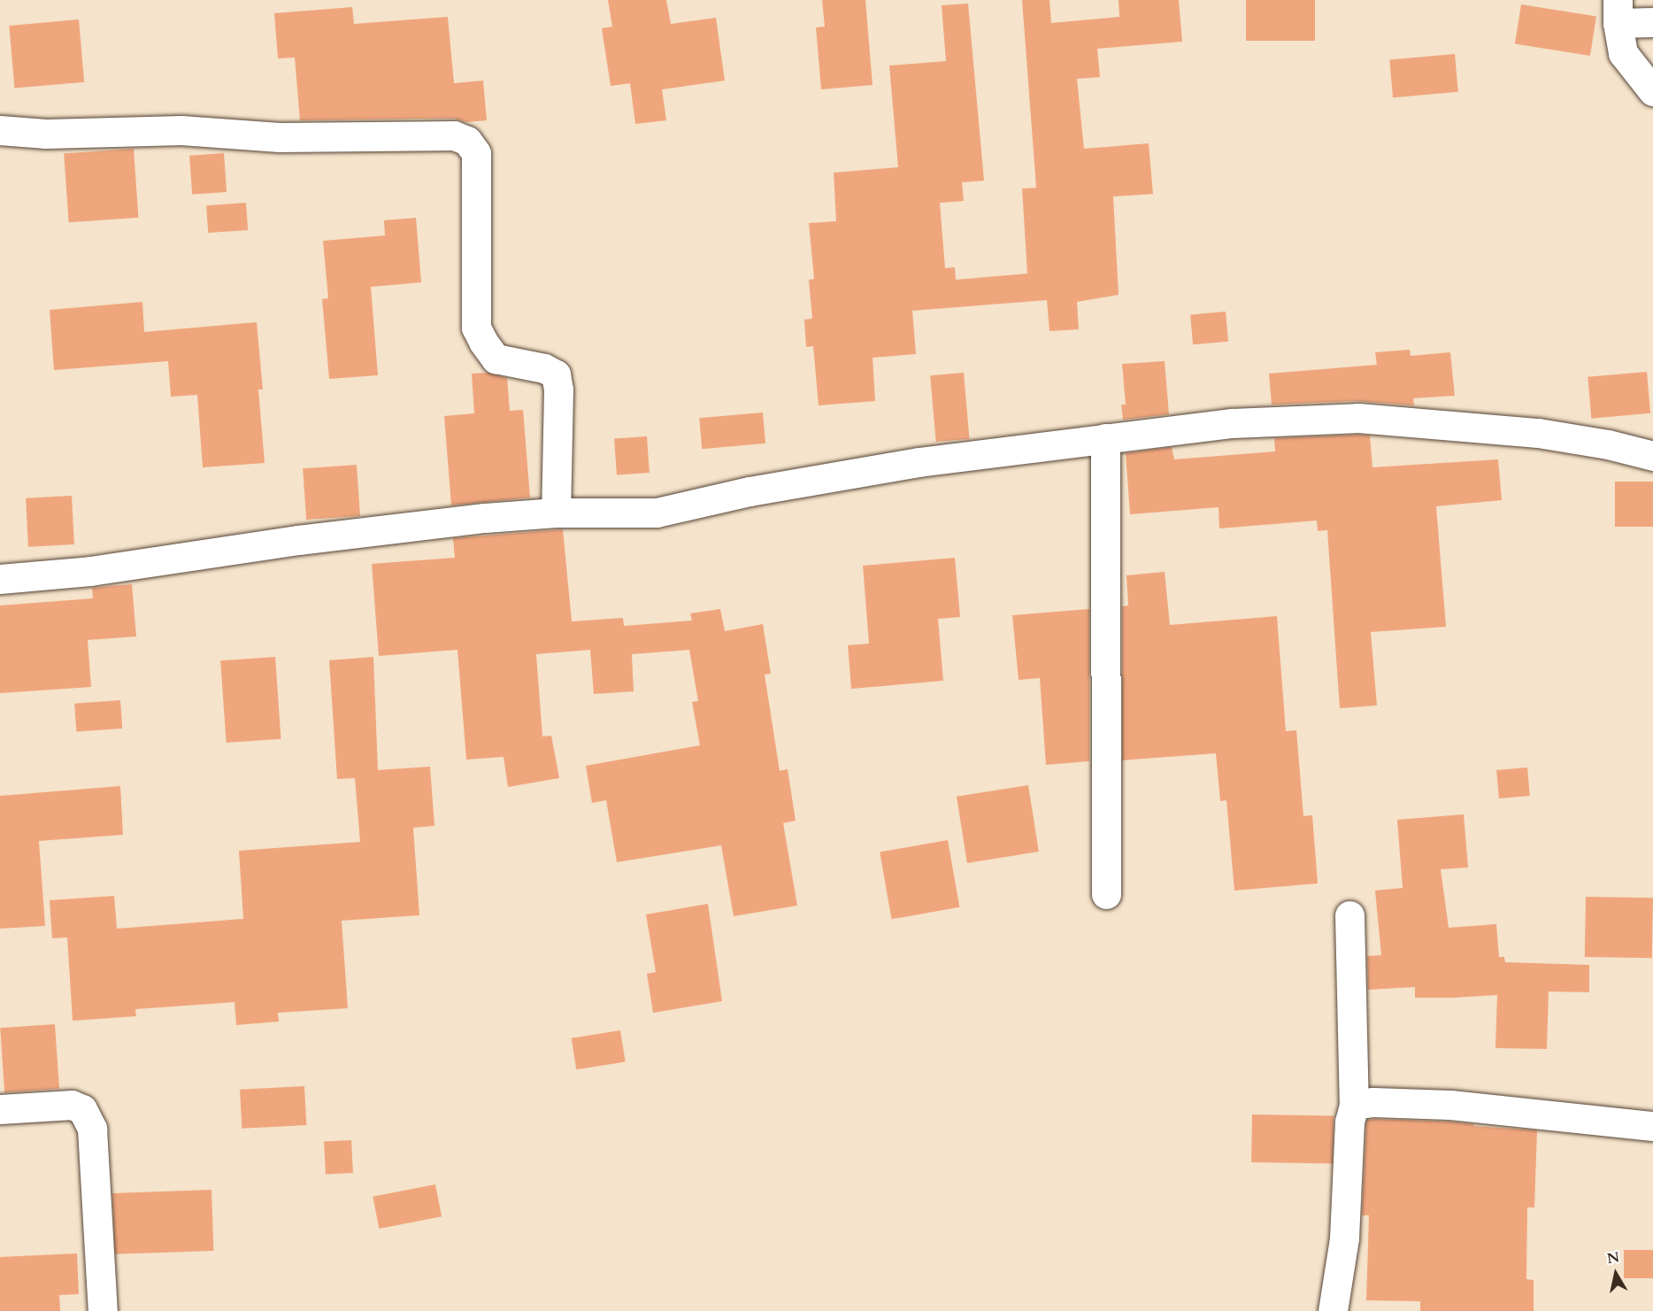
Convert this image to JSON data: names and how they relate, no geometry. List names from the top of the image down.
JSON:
{
  "north": "top"
}
